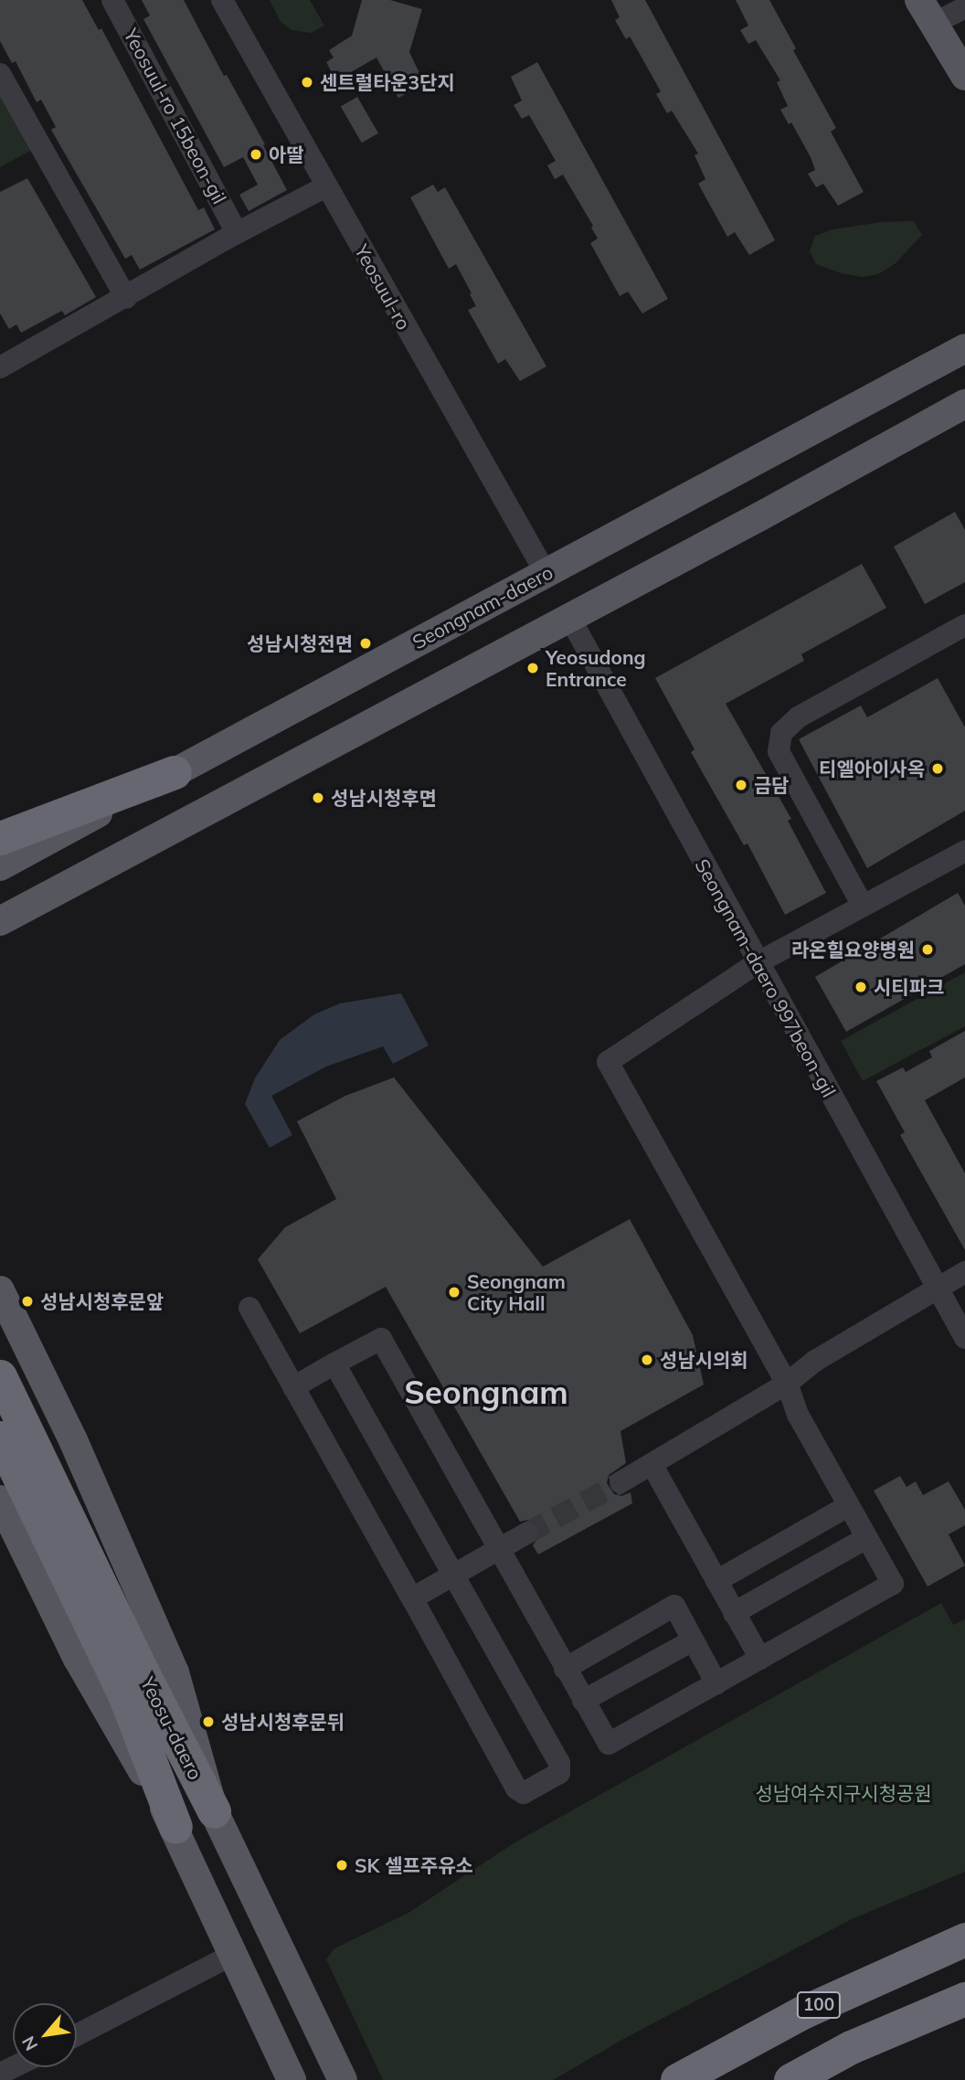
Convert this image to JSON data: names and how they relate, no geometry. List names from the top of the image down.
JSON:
{
  "streets": {
    "highway": ["Yeosu-daero", "100"],
    "main road": ["Seongnam-daero"],
    "street": ["Yeosuul-ro 15beon-gil", "Yeosuul-ro", "Seongnam-daero 997beon-gil"]
  },
  "crossings": [
    ["Yeosuul-ro", "Seongnam-daero"]
  ],
  "districts": ["Seongnam"],
  "parks": ["성남여수지구시청공원"],
  "places": [
    "센트럴타운3단지",
    "아딸",
    "성남시청전면",
    "Yeosudong Entrance",
    "티엘아이사옥",
    "금담",
    "성남시청후면",
    "라온힐요양병원",
    "시티파크",
    "Seongnam City Hall",
    "성남시청후문앞",
    "성남시의회",
    "성남시청후문뒤",
    "SK 셀프주유소"
  ],
  "north": "bottom left"
}
